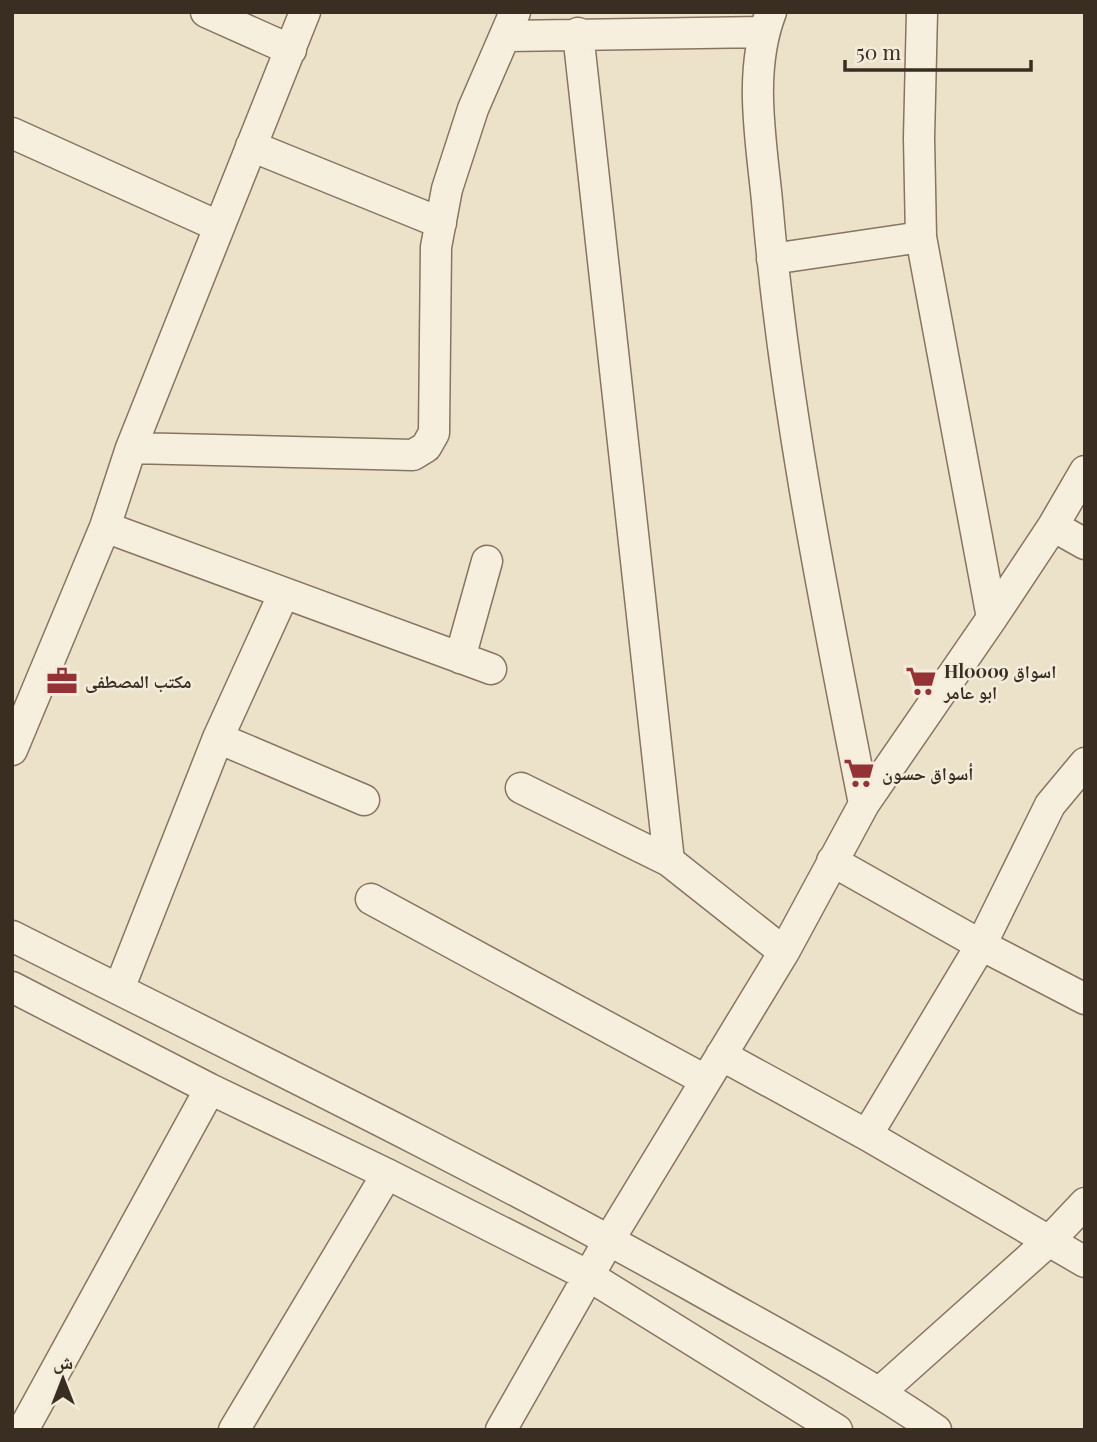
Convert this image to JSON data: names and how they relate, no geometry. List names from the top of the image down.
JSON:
{
  "places": {
    "office": ["مكتب المصطفى"],
    "supermarket": ["Hl0009 اسواق ابو عامر", "أسواق حسون"]
  },
  "scale_bar": "50 m",
  "north": "top"
}
